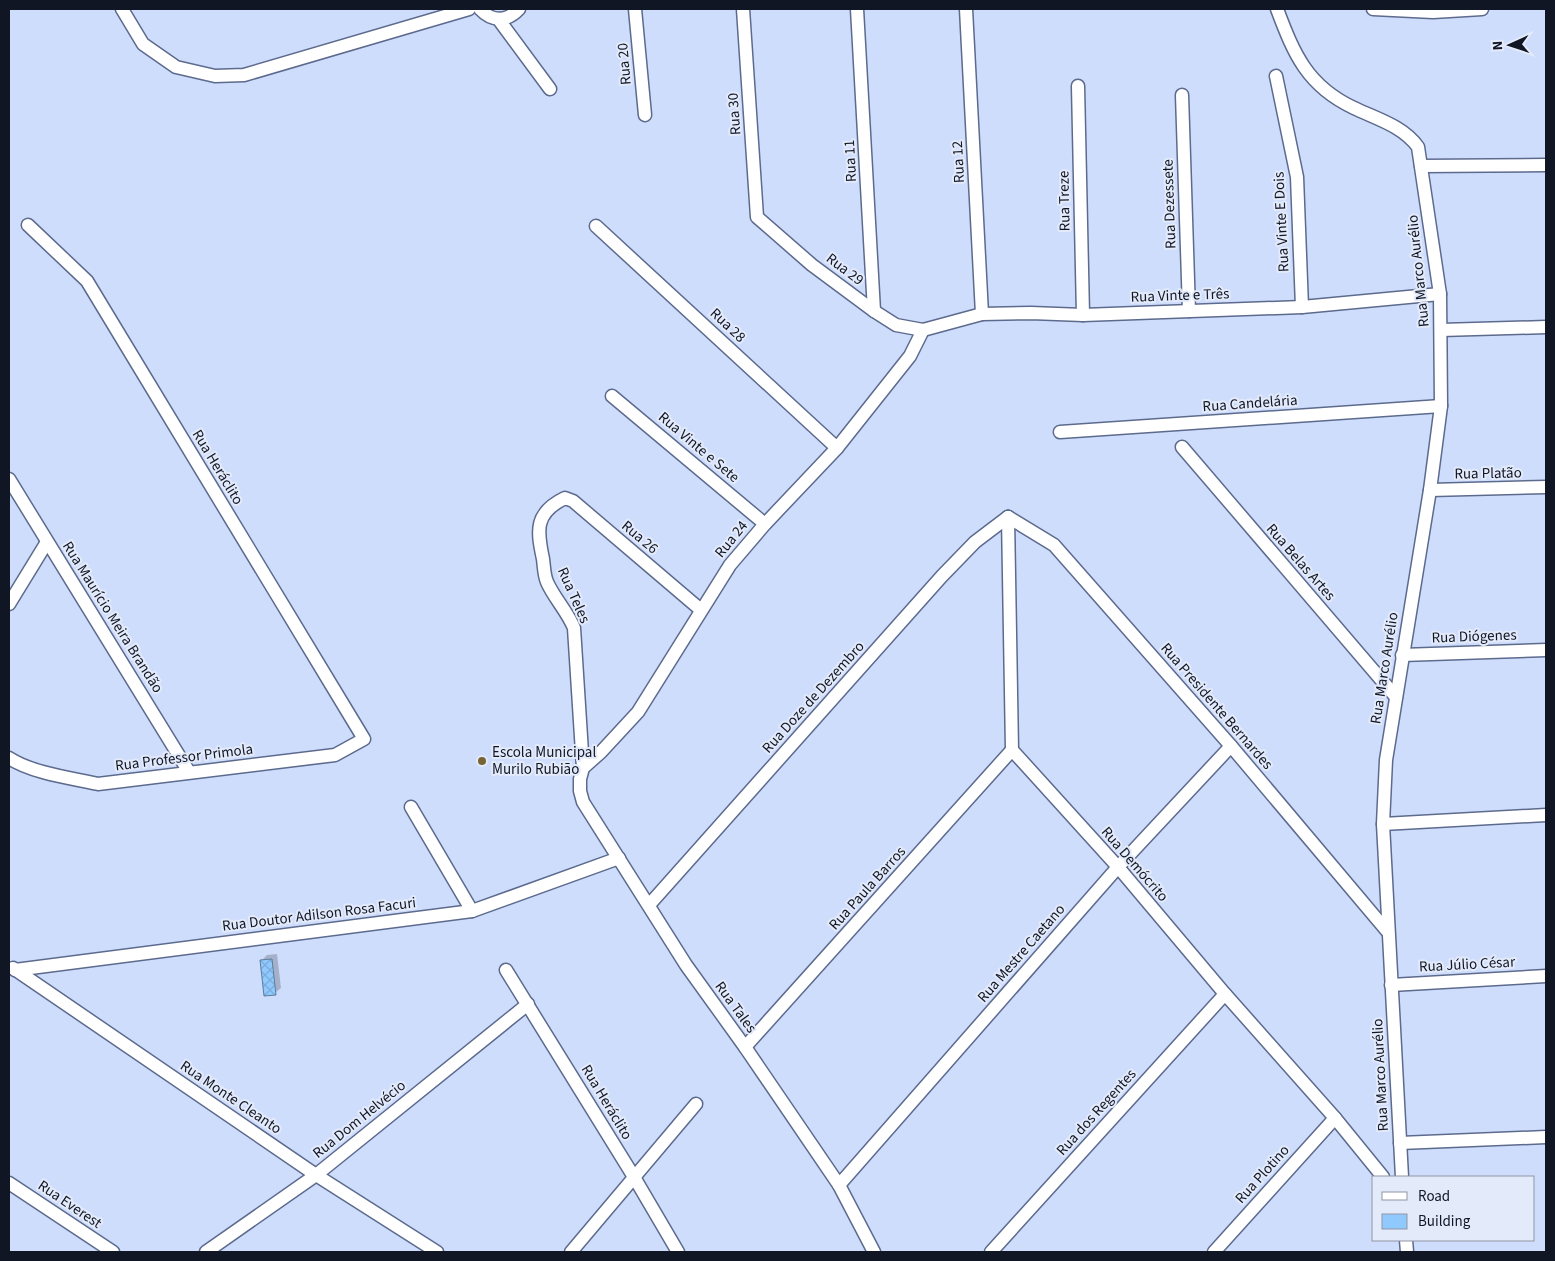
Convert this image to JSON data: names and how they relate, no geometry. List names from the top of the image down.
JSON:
{
  "streets": {
    "street": [
      "Rua 20",
      "Rua 30",
      "Rua 11",
      "Rua 12",
      "Rua Treze",
      "Rua Dezessete",
      "Rua Vinte E Dois",
      "Rua 29",
      "Rua Marco Aurélio",
      "Rua Vinte e Três",
      "Rua 28",
      "Rua Candelária",
      "Rua Vinte e Sete",
      "Rua Heráclito",
      "Rua Platão",
      "Rua 26",
      "Rua 24",
      "Rua Belas Artes",
      "Rua Teles",
      "Rua Maurício Meira Brandão",
      "Rua Diógenes",
      "Rua Doze de Dezembro",
      "Rua Presidente Bernardes",
      "Rua Professor Primola",
      "Rua Demócrito",
      "Rua Paula Barros",
      "Rua Doutor Adilson Rosa Facuri",
      "Rua Mestre Caetano",
      "Rua Júlio César",
      "Rua Tales",
      "Rua Monte Cleanto",
      "Rua dos Regentes",
      "Rua Dom Helvécio",
      "Rua Plotino",
      "Rua Everest"
    ]
  },
  "crossings": [
    ["Rua 30", "Rua 29"],
    ["Rua 11", "Rua 29"],
    ["Rua 12", "Rua Vinte e Três"],
    ["Rua Treze", "Rua Vinte e Três"],
    ["Rua Dezessete", "Rua Vinte e Três"],
    ["Rua Vinte E Dois", "Rua Vinte e Três"],
    ["Rua 29", "Rua Vinte e Três"],
    ["Rua 29", "Rua 24"],
    ["Rua Marco Aurélio", "Rua Vinte e Três"],
    ["Rua Marco Aurélio", "Rua Candelária"],
    ["Rua Marco Aurélio", "Rua Platão"],
    ["Rua Marco Aurélio", "Rua Belas Artes"],
    ["Rua Marco Aurélio", "Rua Diógenes"],
    ["Rua Marco Aurélio", "Rua Presidente Bernardes"],
    ["Rua Marco Aurélio", "Rua Júlio César"],
    ["Rua Vinte e Três", "Rua 24"],
    ["Rua 28", "Rua 24"],
    ["Rua Vinte e Sete", "Rua 24"],
    ["Rua Heráclito", "Rua Professor Primola"],
    ["Rua Heráclito", "Rua Dom Helvécio"],
    ["Rua 26", "Rua 24"],
    ["Rua 26", "Rua Teles"],
    ["Rua 24", "Rua Teles"],
    ["Rua 24", "Rua Tales"],
    ["Rua Teles", "Rua Tales"],
    ["Rua Maurício Meira Brandão", "Rua Professor Primola"],
    ["Rua Doze de Dezembro", "Rua Presidente Bernardes"],
    ["Rua Doze de Dezembro", "Rua Tales"],
    ["Rua Presidente Bernardes", "Rua Mestre Caetano"],
    ["Rua Demócrito", "Rua Paula Barros"],
    ["Rua Demócrito", "Rua Mestre Caetano"],
    ["Rua Demócrito", "Rua dos Regentes"],
    ["Rua Demócrito", "Rua Plotino"],
    ["Rua Paula Barros", "Rua Tales"],
    ["Rua Doutor Adilson Rosa Facuri", "Rua Tales"],
    ["Rua Doutor Adilson Rosa Facuri", "Rua Monte Cleanto"],
    ["Rua Mestre Caetano", "Rua Tales"],
    ["Rua Monte Cleanto", "Rua Dom Helvécio"]
  ],
  "places": ["Escola Municipal Murilo Rubião"],
  "legend": ["Road", "Building"],
  "north": "left"
}
